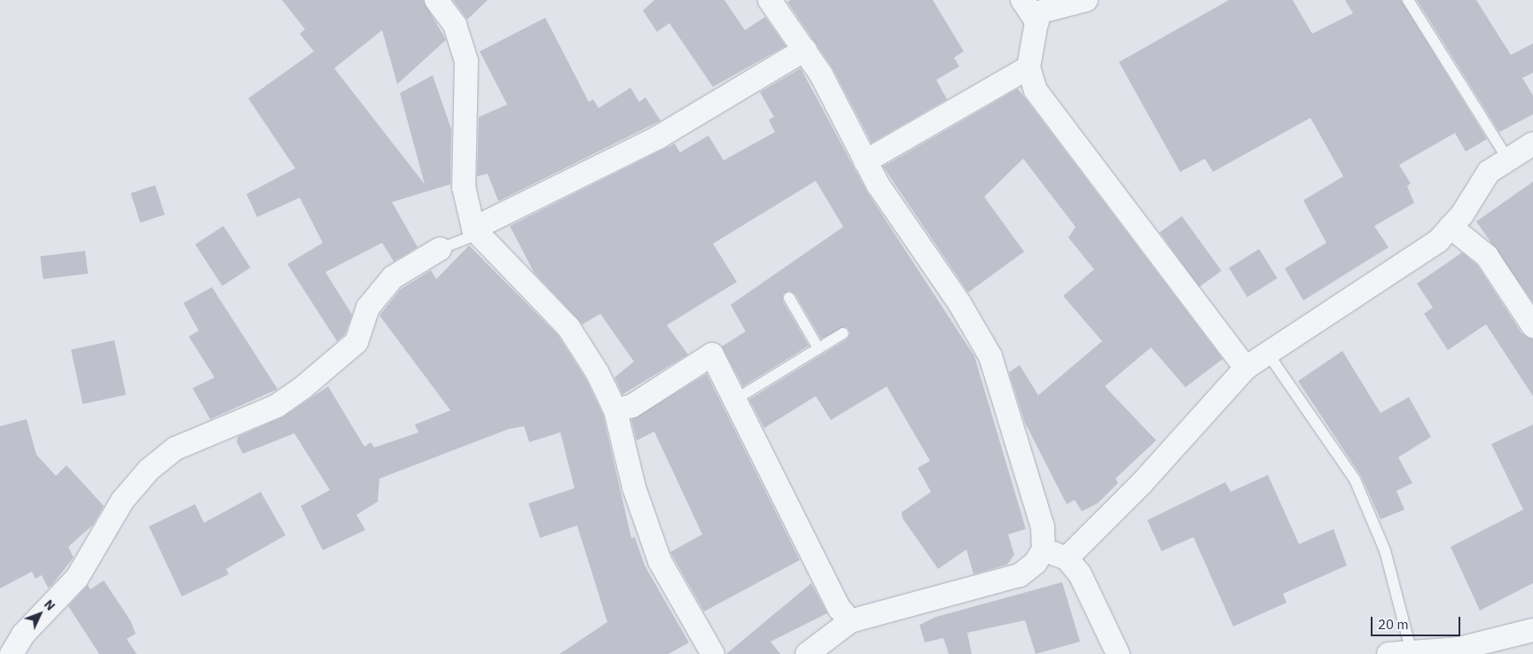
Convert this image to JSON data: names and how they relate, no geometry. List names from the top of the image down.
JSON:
{
  "scale_bar": "20 m",
  "north": "top right"
}
